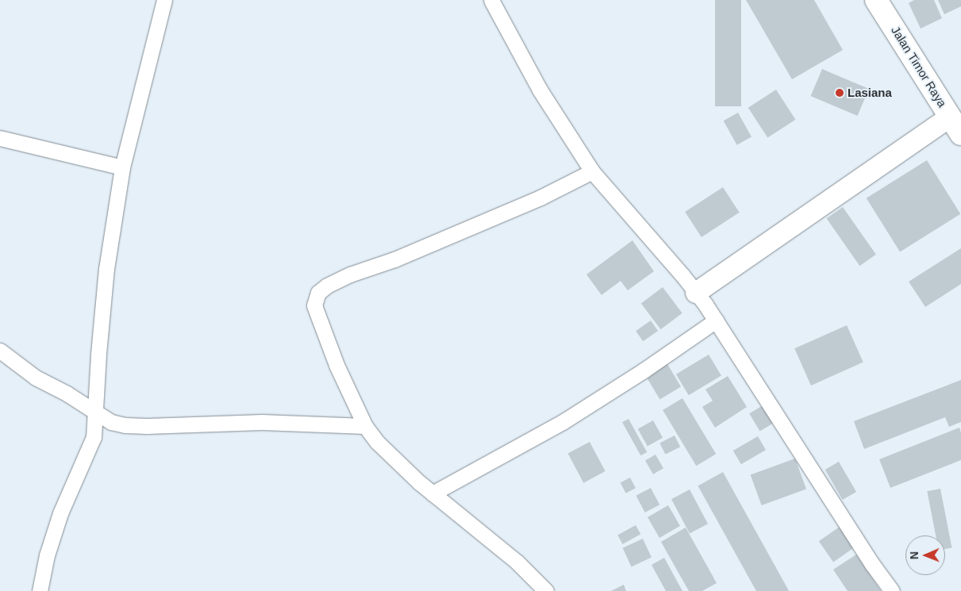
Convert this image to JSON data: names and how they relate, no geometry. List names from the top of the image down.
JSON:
{
  "streets": {
    "highway": ["Jalan Timor Raya"]
  },
  "places": ["Lasiana"],
  "north": "left"
}
